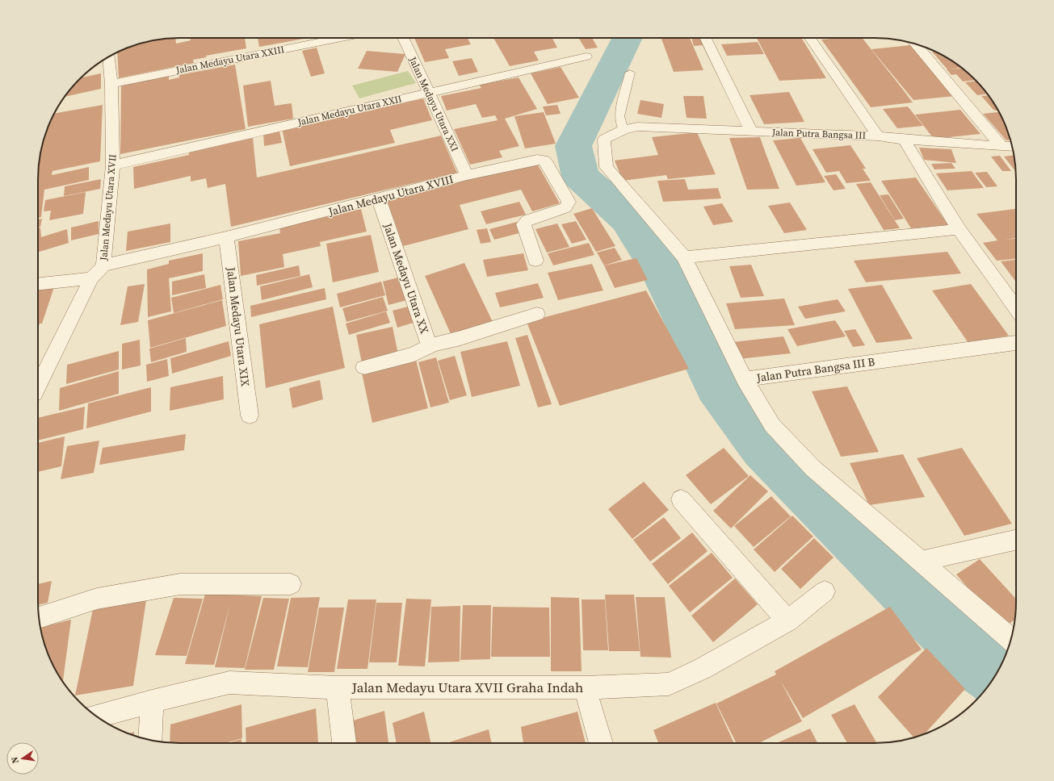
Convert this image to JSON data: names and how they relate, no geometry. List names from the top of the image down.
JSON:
{
  "streets": {
    "street": [
      "Jalan Medayu Utara XXIII",
      "Jalan Medayu Utara XXI",
      "Jalan Medayu Utara XXII",
      "Jalan Putra Bangsa III",
      "Jalan Medayu Utara XVIII",
      "Jalan Medayu Utara XVII",
      "Jalan Medayu Utara XX",
      "Jalan Medayu Utara XIX",
      "Jalan Putra Bangsa III B",
      "Jalan Medayu Utara XVII Graha Indah"
    ]
  },
  "crossings": [
    ["Jalan Medayu Utara XXIII", "Jalan Medayu Utara XVII"],
    ["Jalan Medayu Utara XXI", "Jalan Medayu Utara XXII"],
    ["Jalan Medayu Utara XXI", "Jalan Medayu Utara XVIII"],
    ["Jalan Medayu Utara XXII", "Jalan Medayu Utara XVII"],
    ["Jalan Putra Bangsa III", "Jalan Putra Bangsa III B"],
    ["Jalan Medayu Utara XVIII", "Jalan Medayu Utara XVII"],
    ["Jalan Medayu Utara XVIII", "Jalan Medayu Utara XX"],
    ["Jalan Medayu Utara XVIII", "Jalan Medayu Utara XIX"]
  ],
  "north": "left"
}
